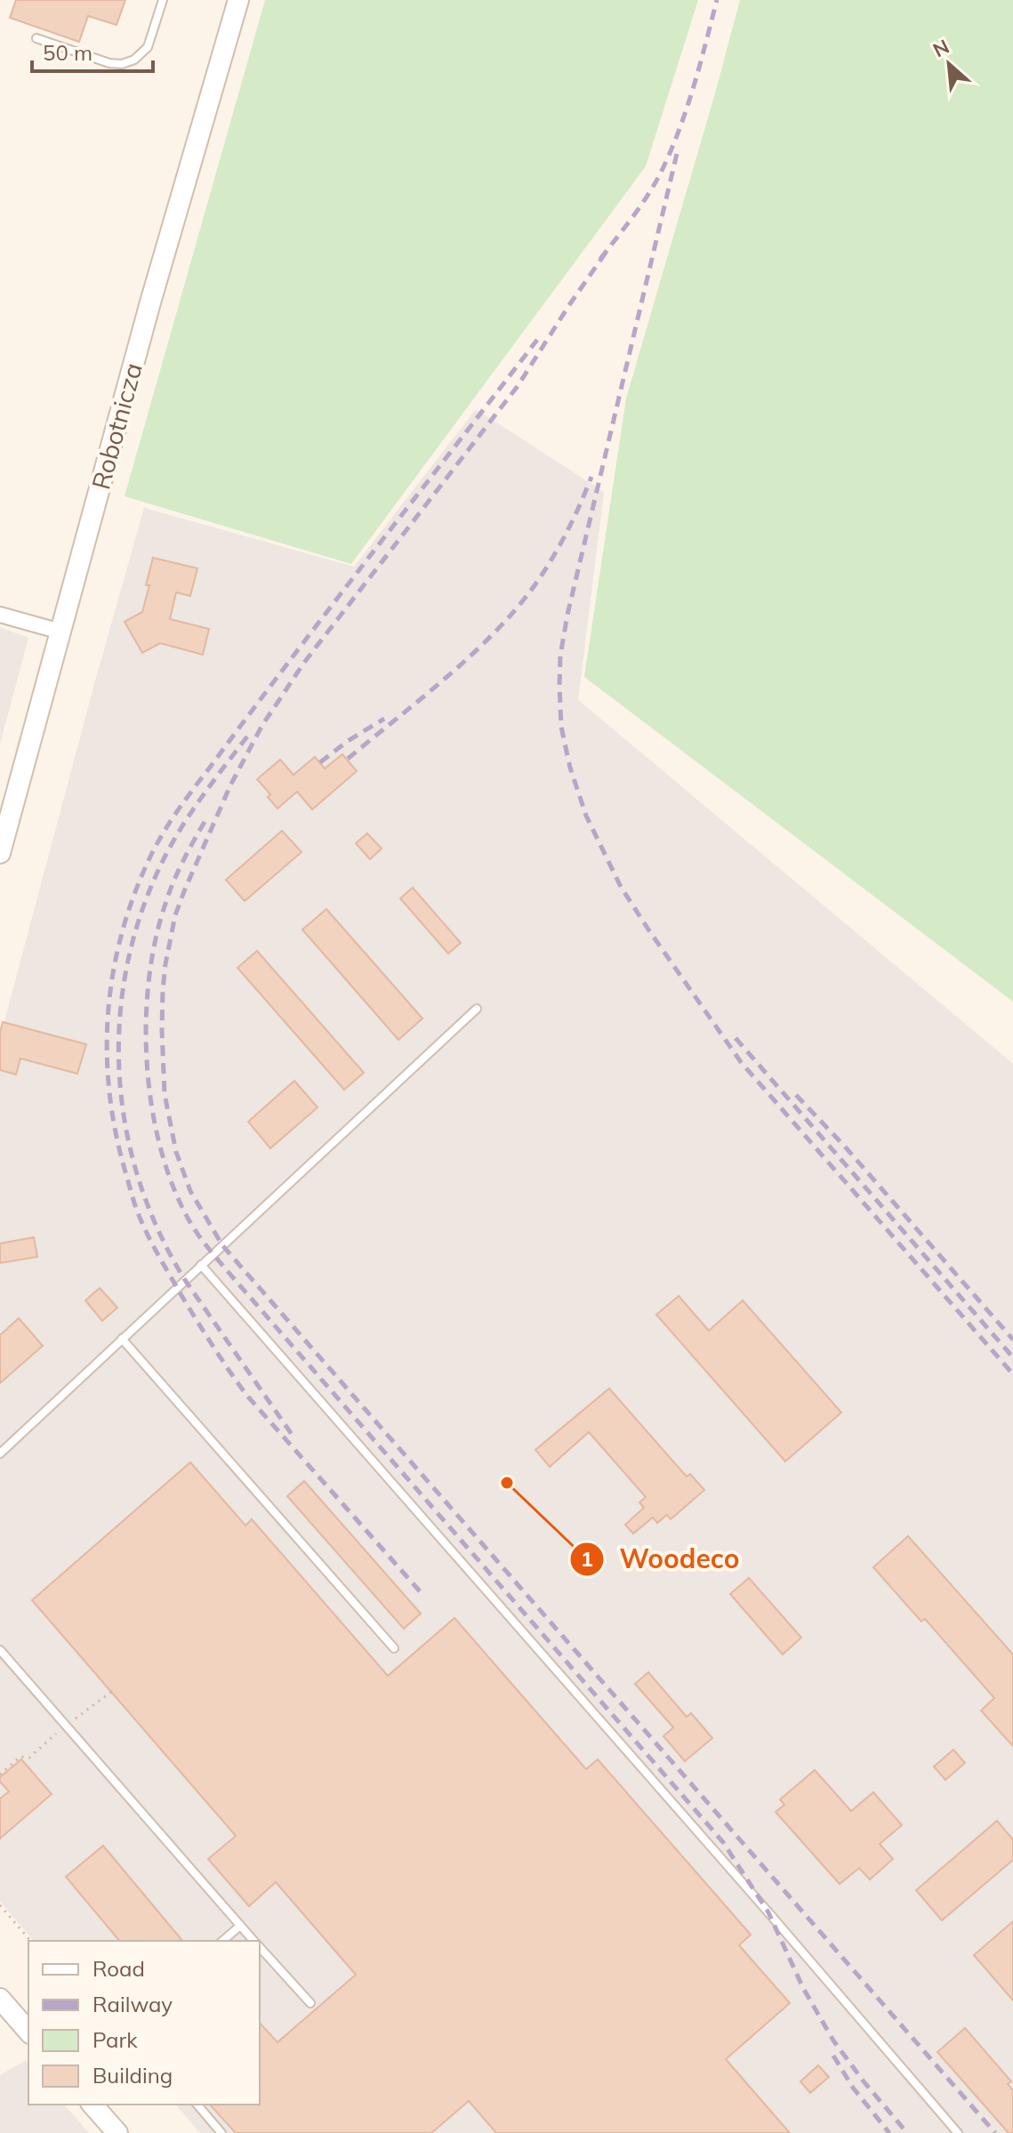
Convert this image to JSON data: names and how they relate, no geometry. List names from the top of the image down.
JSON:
{
  "streets": {
    "street": ["Robotnicza"]
  },
  "places": ["Woodeco"],
  "legend": [
    "Road",
    "Railway",
    "Park",
    "Building"
  ],
  "scale_bar": "50 m",
  "north": "top left"
}
